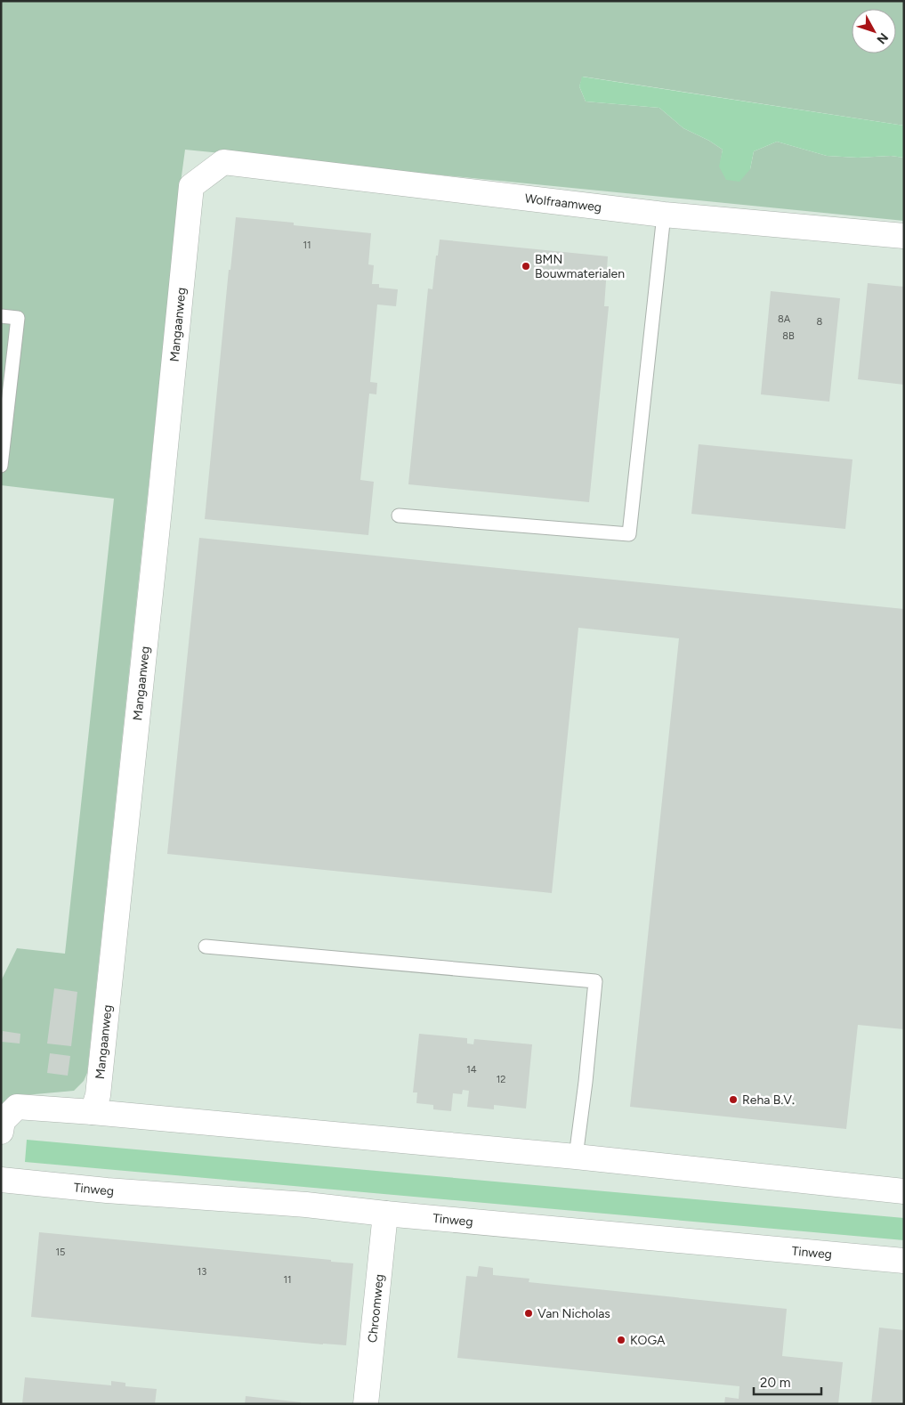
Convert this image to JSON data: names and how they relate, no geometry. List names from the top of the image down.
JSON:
{
  "streets": {
    "street": [
      "Wolfraamweg",
      "Mangaanweg",
      "Tinweg",
      "Chroomweg"
    ]
  },
  "crossings": [
    ["Wolfraamweg", "Mangaanweg"],
    ["Tinweg", "Chroomweg"]
  ],
  "places": [
    "BMN Bouwmaterialen",
    "Reha B.V.",
    "Van Nicholas",
    "KOGA"
  ],
  "house_numbers": [
    "11",
    "8A",
    "8",
    "8B",
    "14",
    "12",
    "15",
    "13",
    "11"
  ],
  "scale_bar": "20 m",
  "north": "bottom right"
}
